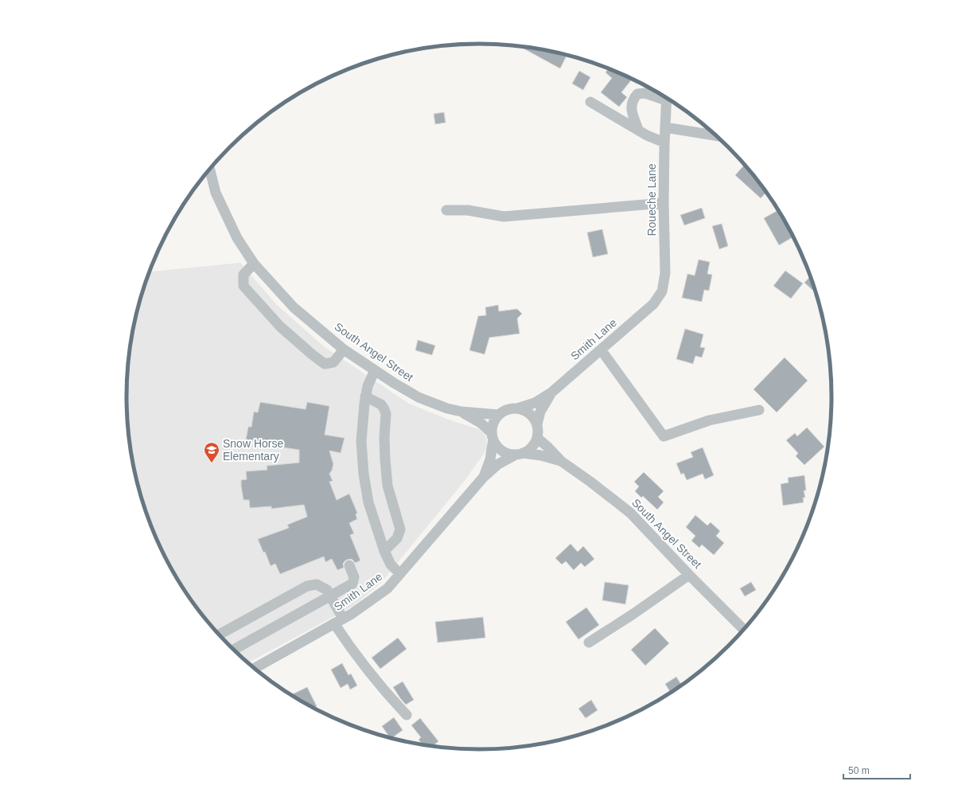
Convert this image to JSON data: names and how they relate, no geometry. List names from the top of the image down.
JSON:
{
  "streets": {
    "street": ["Roueche Lane", "Smith Lane", "South Angel Street"]
  },
  "crossings": [
    ["Roueche Lane", "Smith Lane"],
    ["Smith Lane", "South Angel Street"]
  ],
  "places": {
    "school or university": ["Snow Horse Elementary"]
  },
  "scale_bar": "50 m"
}
